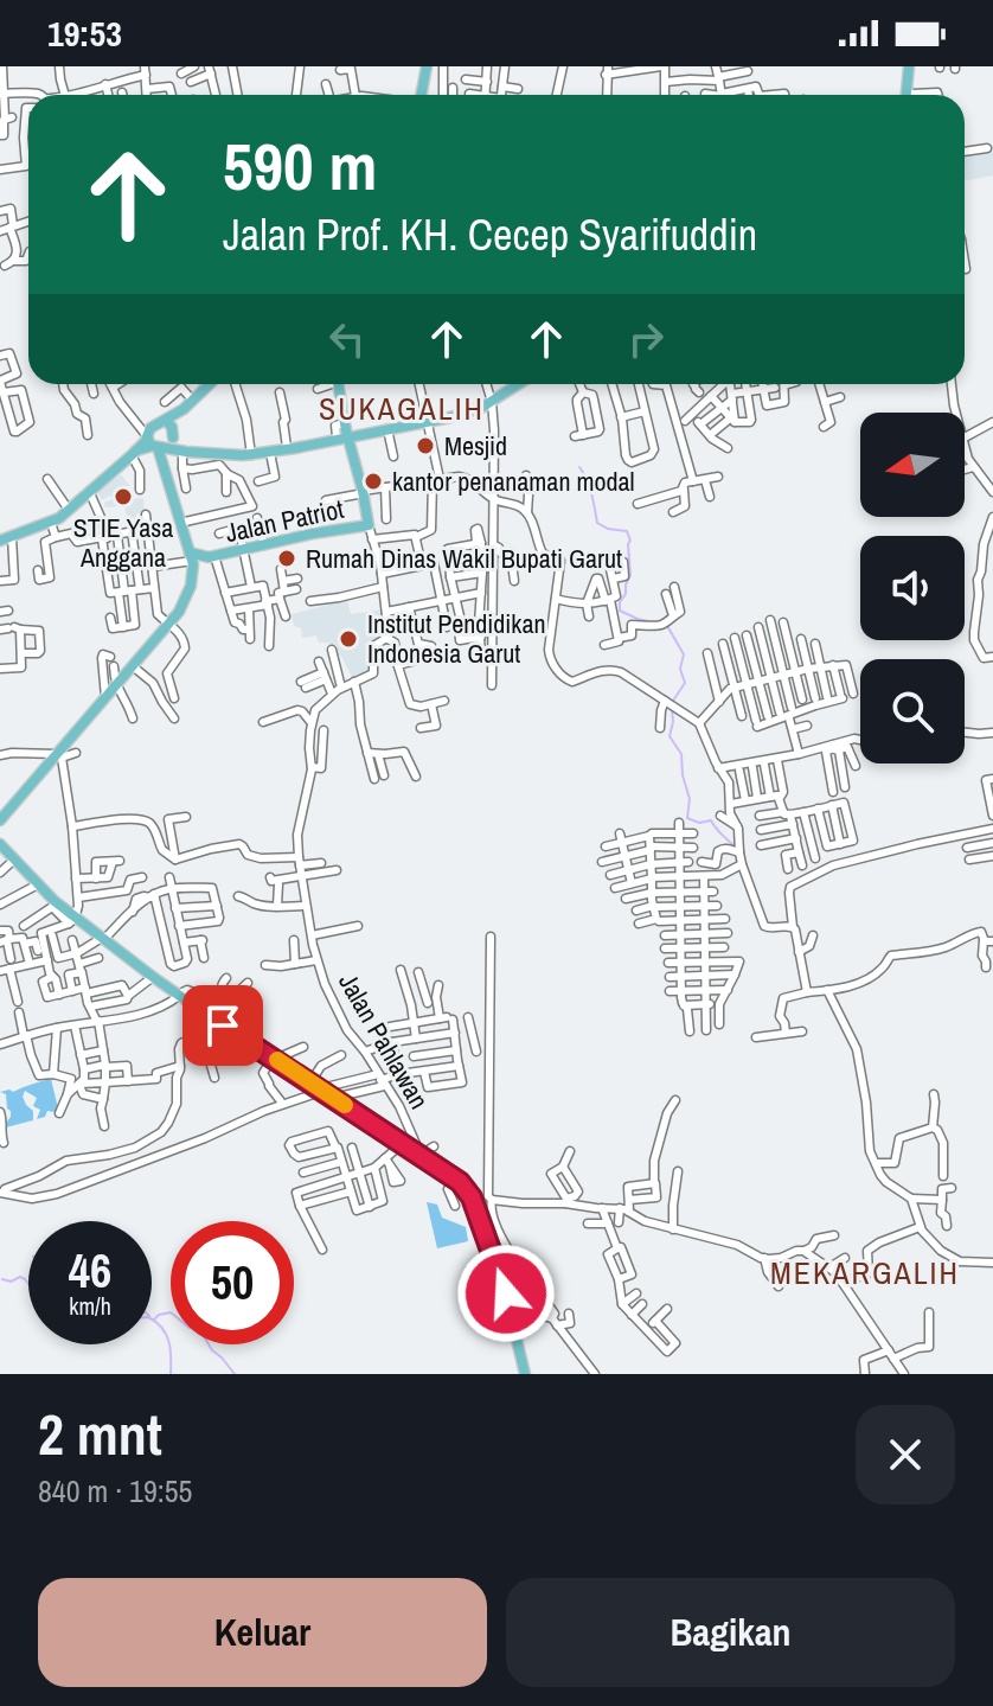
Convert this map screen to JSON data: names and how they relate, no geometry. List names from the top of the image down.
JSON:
{
  "streets": {
    "main road": ["Jalan Patriot"],
    "street": ["Jalan Pahlawan"]
  },
  "districts": ["SUKAGALIH", "MEKARGALIH"],
  "places": [
    "Mesjid",
    "kantor penanaman modal",
    "STIE Yasa Anggana",
    "Rumah Dinas Wakil Bupati Garut",
    "Institut Pendidikan Indonesia Garut"
  ],
  "north": "left",
  "page": {
    "status": "19:53",
    "turn": ["590 m", "Jalan Prof. KH. Cecep Syarifuddin"],
    "speed": "46 km/h",
    "limit": "50",
    "heading": ["2 mnt", "840 m · 19:55"],
    "buttons": ["Keluar", "Bagikan"]
  }
}
